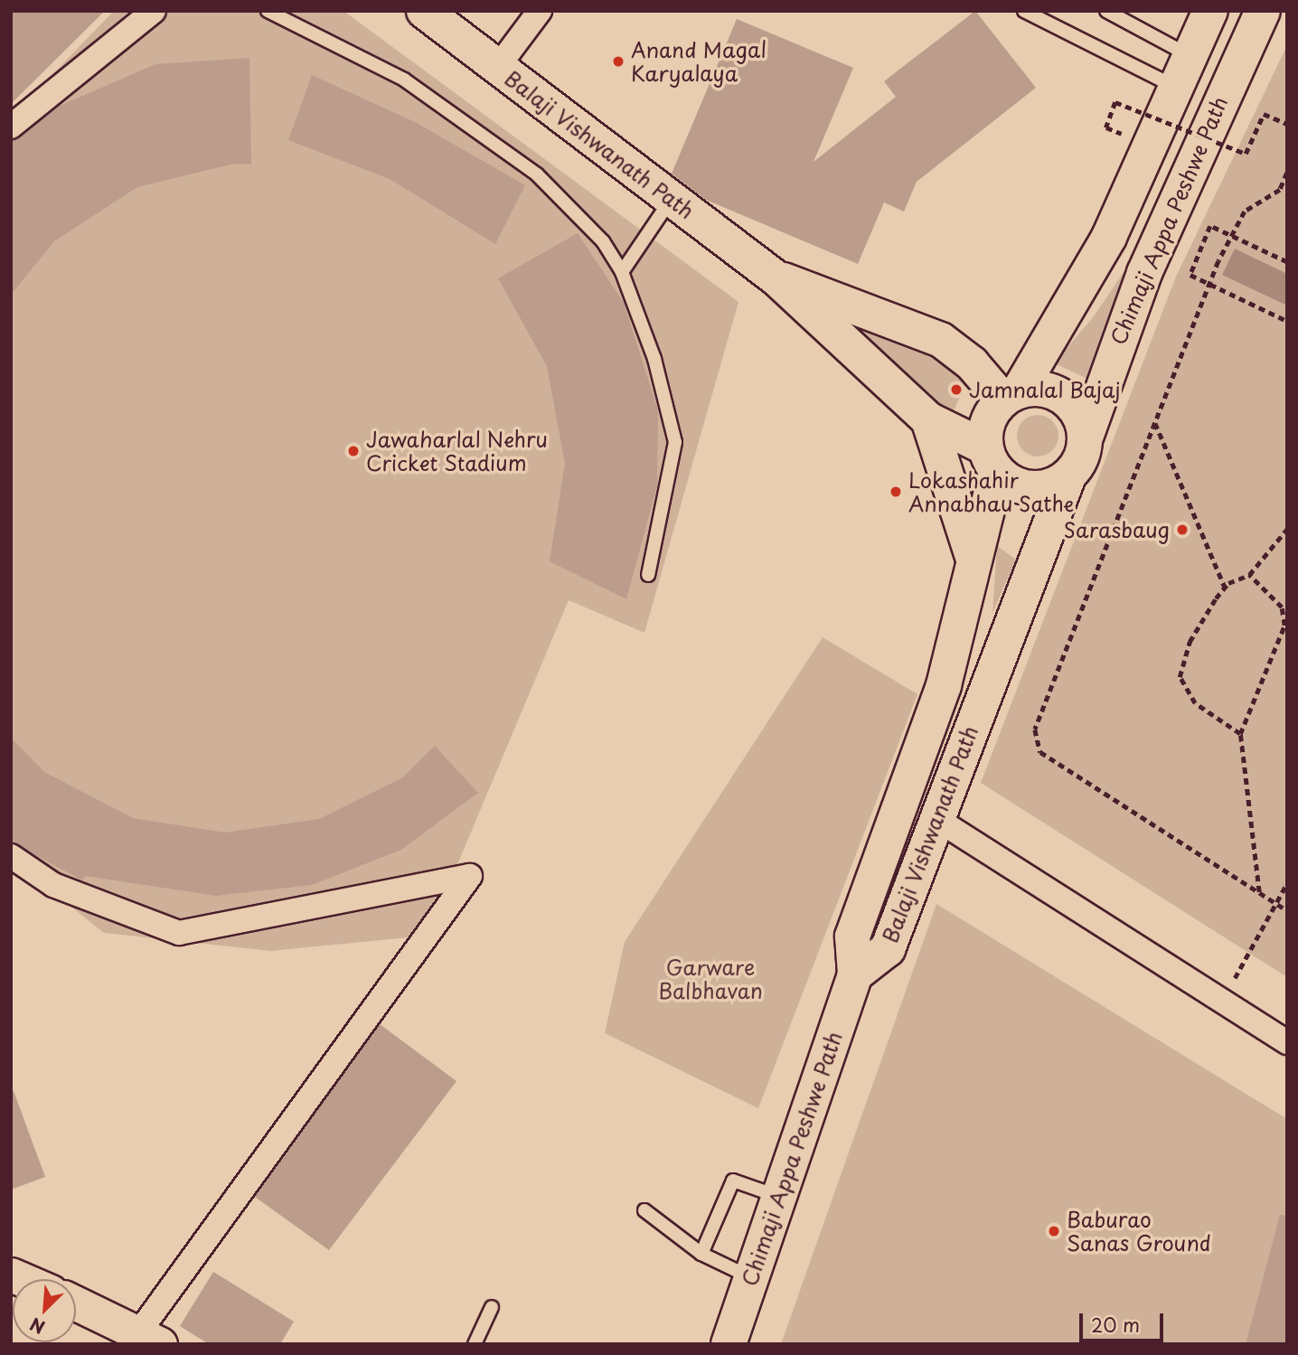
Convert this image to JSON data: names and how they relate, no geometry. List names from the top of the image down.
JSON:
{
  "streets": {
    "main road": ["Balaji Vishwanath Path", "Chimaji Appa Peshwe Path"]
  },
  "crossings": [
    ["Balaji Vishwanath Path", "Chimaji Appa Peshwe Path"]
  ],
  "parks": ["Garware Balbhavan"],
  "places": [
    "Anand Magal Karyalaya",
    "Jamnalal Bajaj",
    "Jawaharlal Nehru Cricket Stadium",
    "Lokashahir Annabhau Sathe",
    "Sarasbaug",
    "Baburao Sanas Ground"
  ],
  "scale_bar": "20 m",
  "north": "bottom left"
}
